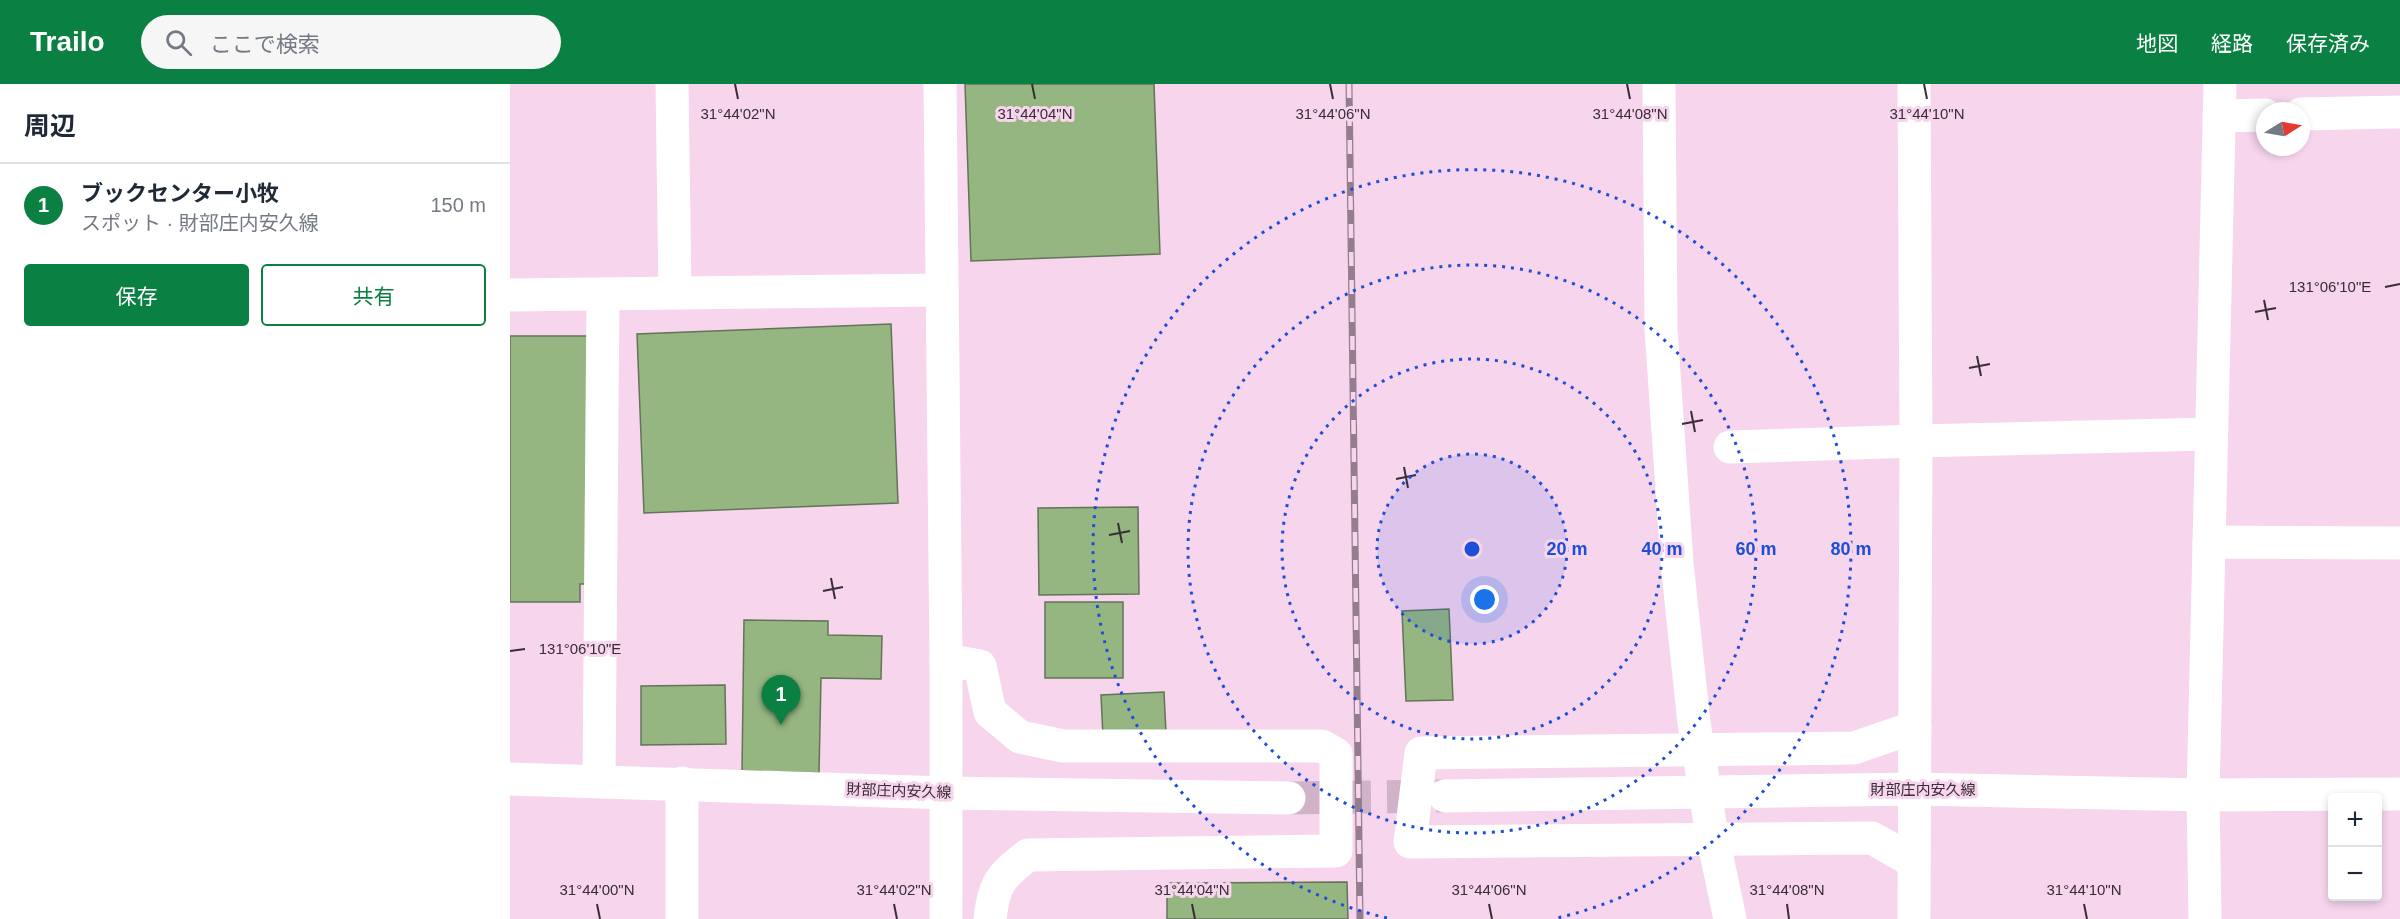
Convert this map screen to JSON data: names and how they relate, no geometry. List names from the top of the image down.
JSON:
{
  "streets": {
    "street": ["財部庄内安久線"]
  },
  "north": "right",
  "page": {
    "header": "Trailo",
    "search": "ここで検索",
    "nav": ["地図", "経路", "保存済み"],
    "heading": "周辺",
    "list": [
      {
        "mark": "1",
        "name": "ブックセンター小牧",
        "note": "スポット · 財部庄内安久線",
        "value": "150 m"
      }
    ],
    "buttons": ["保存", "共有"],
    "pins": "1",
    "map_buttons": ["+", "−"]
  },
  "coordinates": [
    "31°44'02\"N",
    "31°44'04\"N",
    "31°44'06\"N",
    "31°44'08\"N",
    "31°44'10\"N",
    "131°06'10\"E",
    "31°44'00\"N"
  ],
  "rings": [
    "20 m",
    "40 m",
    "60 m",
    "80 m"
  ]
}
